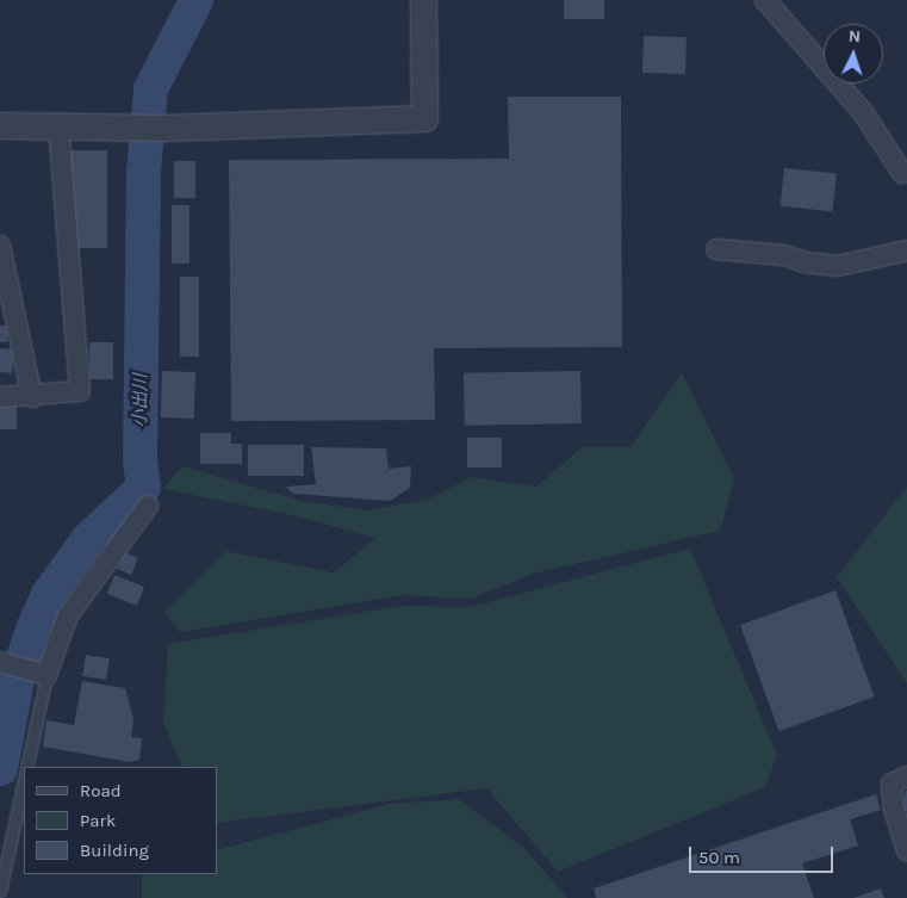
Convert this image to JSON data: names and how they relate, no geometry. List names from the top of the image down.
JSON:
{
  "water": ["小出川"],
  "legend": ["Road", "Park", "Building"],
  "scale_bar": "50 m",
  "north": "top"
}
